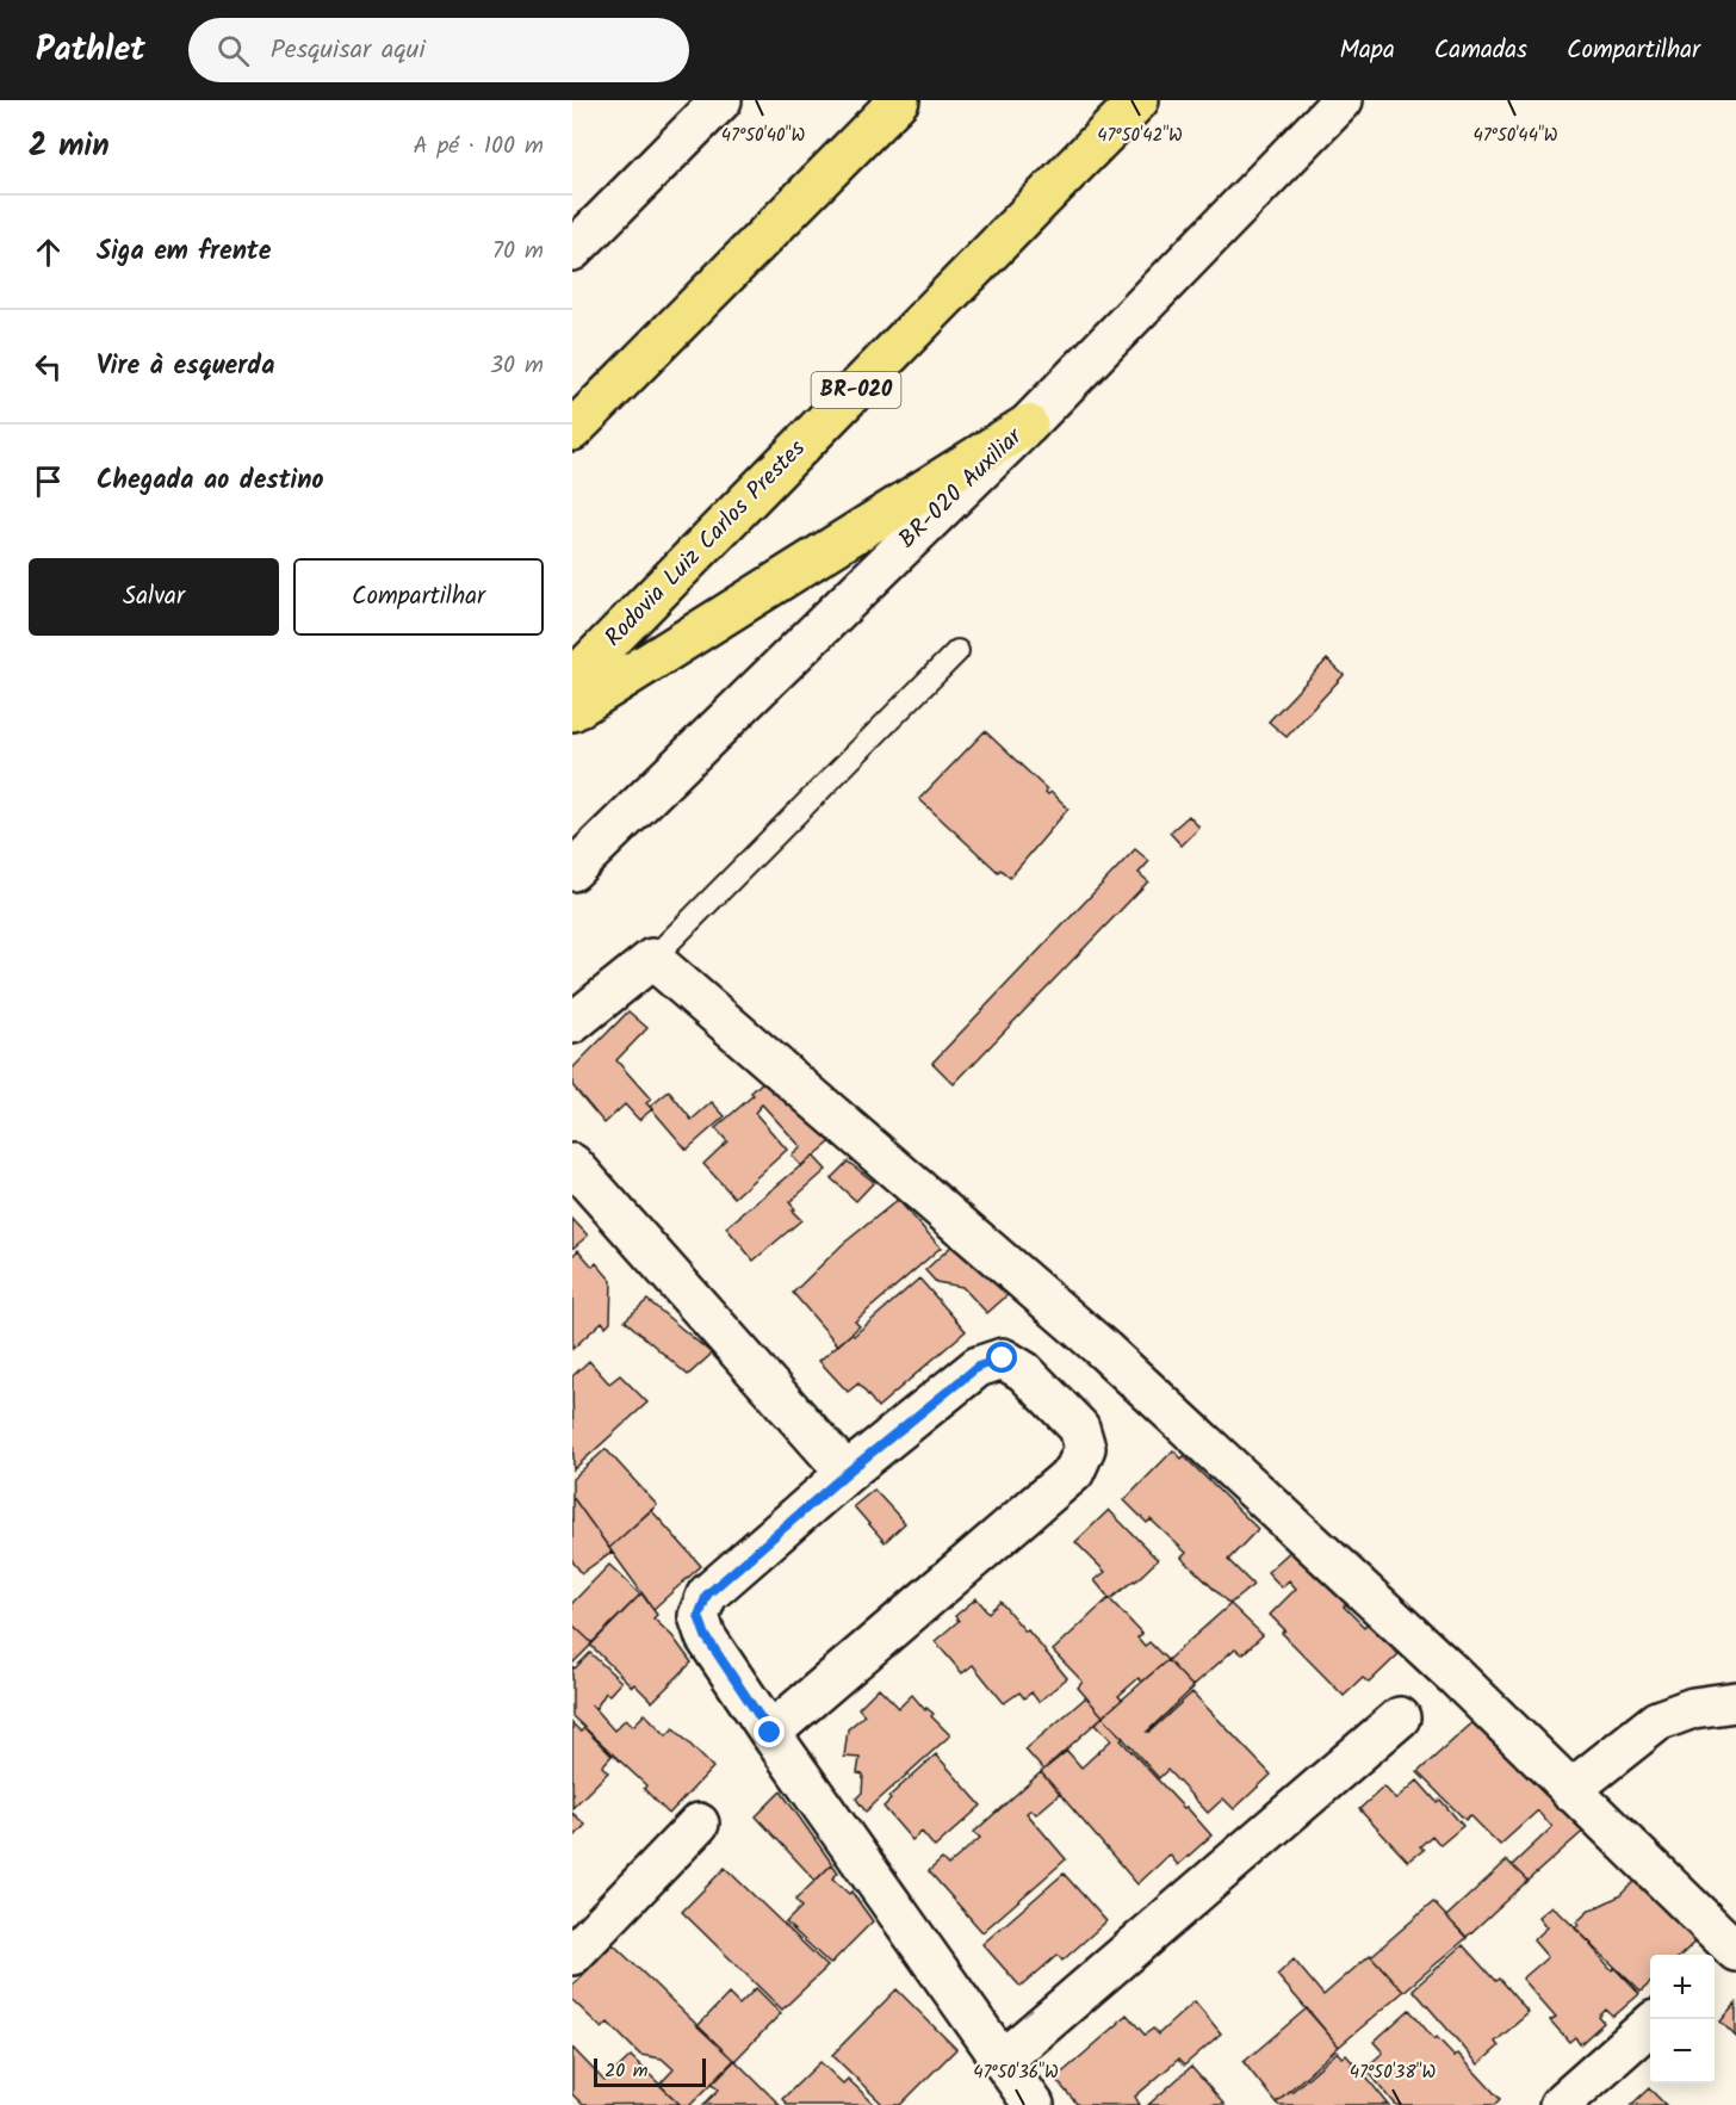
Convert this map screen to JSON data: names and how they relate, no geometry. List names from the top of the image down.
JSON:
{
  "streets": {
    "highway": ["BR-020", "Rodovia Luiz Carlos Prestes"],
    "street": ["BR-020 Auxiliar"]
  },
  "scale_bar": "20 m",
  "page": {
    "header": "Pathlet",
    "search": "Pesquisar aqui",
    "nav": ["Mapa", "Camadas", "Compartilhar"],
    "heading": ["2 min", "A pé · 100 m"],
    "list": [
      ["Siga em frente", "70 m"],
      ["Vire à esquerda", "30 m"],
      "Chegada ao destino"
    ],
    "buttons": ["Salvar", "Compartilhar"],
    "map_buttons": ["+", "−"],
    "scale": "20 m"
  },
  "coordinates": [
    "47°50'40\"W",
    "47°50'42\"W",
    "47°50'44\"W",
    "47°50'36\"W",
    "47°50'38\"W"
  ]
}
